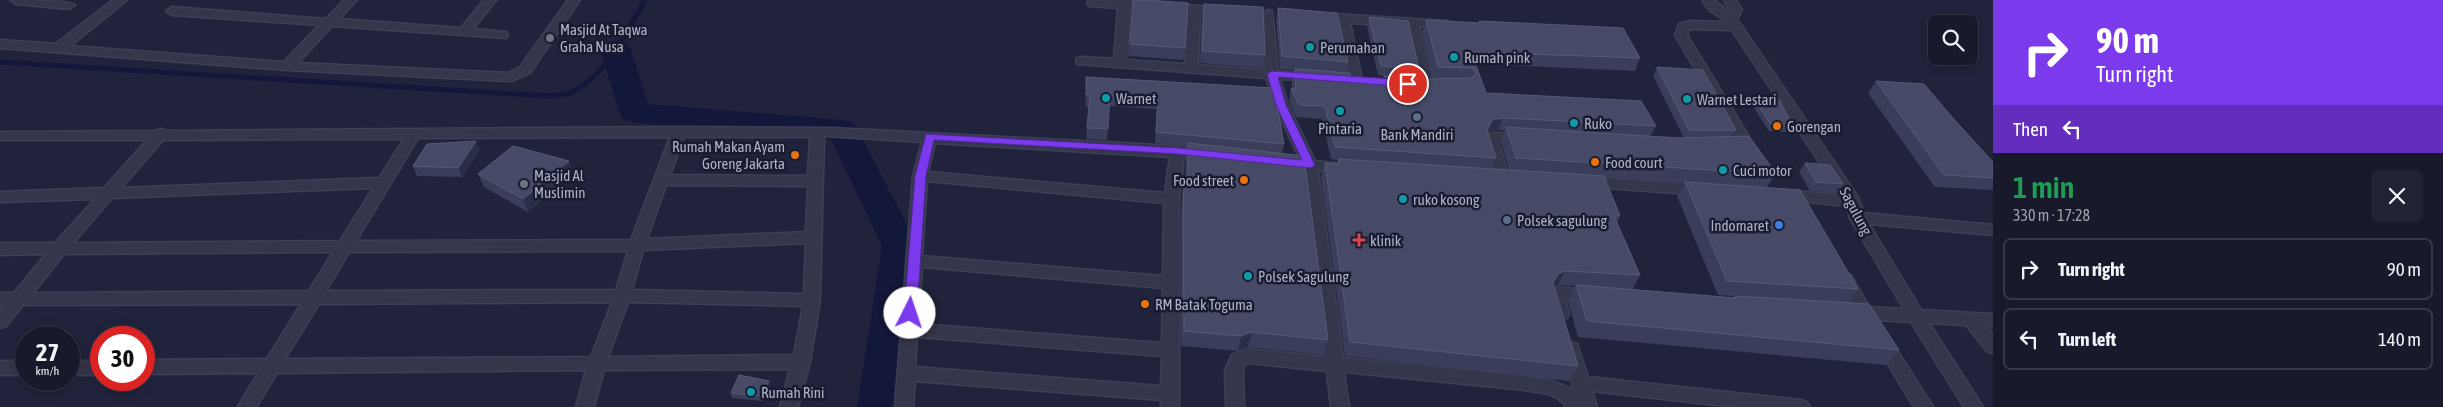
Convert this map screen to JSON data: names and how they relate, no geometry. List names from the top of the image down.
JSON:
{
  "streets": {
    "street": ["Sagulung"]
  },
  "places": {
    "other": [
      "Masjid At Taqwa Graha Nusa",
      "Perumahan",
      "Rumah pink",
      "Warnet",
      "Warnet Lestari",
      "Pintaria",
      "Bank Mandiri",
      "Ruko",
      "Gorengan",
      "Rumah Makan Ayam Goreng Jakarta",
      "Food court",
      "Cuci motor",
      "Food street",
      "Masjid Al Muslimin",
      "ruko kosong",
      "Polsek sagulung",
      "Indomaret",
      "Polsek Sagulung",
      "RM Batak Toguma",
      "Rumah Rini"
    ],
    "health": ["klinik"]
  },
  "page": {
    "turn": ["90 m", "Turn right"],
    "then": "Then",
    "heading": ["1 min", "330 m · 17:28"],
    "list": [
      {
        "name": "Turn right",
        "value": "90 m"
      },
      {
        "name": "Turn left",
        "value": "140 m"
      }
    ],
    "speed": "27 km/h",
    "limit": "30"
  }
}
